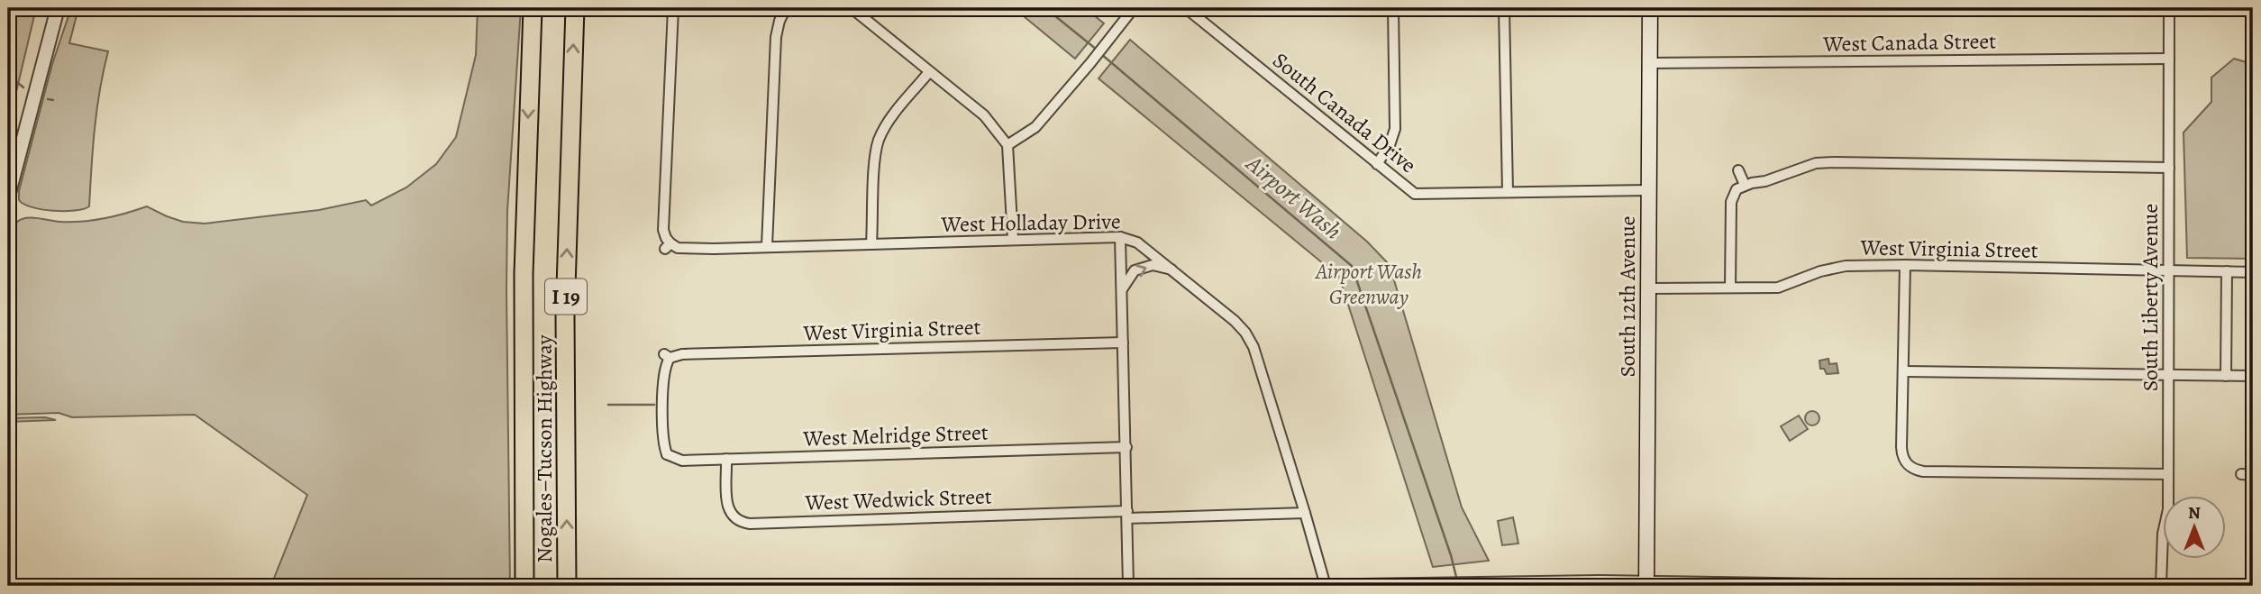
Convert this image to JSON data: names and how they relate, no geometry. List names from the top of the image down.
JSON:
{
  "streets": {
    "highway": ["I 19", "Nogales–Tucson Highway"],
    "main road": ["South 12th Avenue"],
    "street": [
      "West Canada Street",
      "South Canada Drive",
      "West Holladay Drive",
      "West Virginia Street",
      "South Liberty Avenue",
      "West Melridge Street",
      "West Wedwick Street"
    ]
  },
  "crossings": [
    ["West Canada Street", "South 12th Avenue"],
    ["West Canada Street", "South Liberty Avenue"],
    ["South Canada Drive", "South 12th Avenue"],
    ["West Holladay Drive", "West Wedwick Street"],
    ["West Virginia Street", "South 12th Avenue"],
    ["West Virginia Street", "South Liberty Avenue"],
    ["West Virginia Street", "West Melridge Street"],
    ["West Melridge Street", "West Wedwick Street"]
  ],
  "water": ["Airport Wash"],
  "parks": ["Airport Wash Greenway"],
  "north": "top"
}
